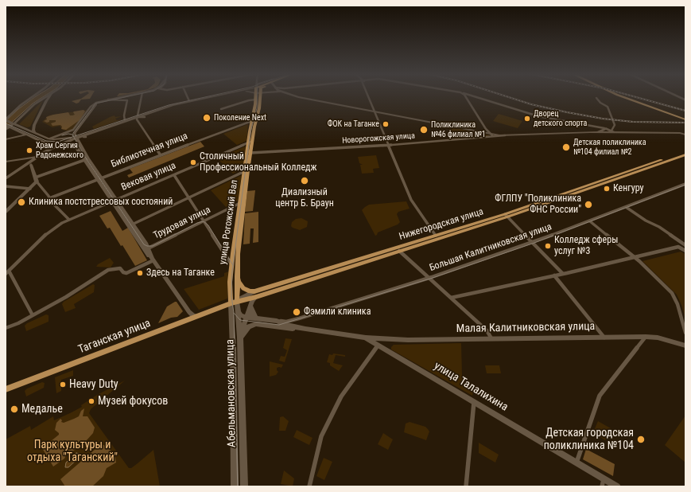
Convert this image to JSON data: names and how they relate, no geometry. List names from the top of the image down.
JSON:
{
  "streets": {
    "main road": ["улица Рогожский Вал", "Нижегородская улица", "Таганская улица"],
    "street": [
      "Новорогожская улица",
      "Библиотечная улица",
      "Вековая улица",
      "Трудовая улица",
      "Большая Калитниковская улица",
      "Малая Калитниковская улица",
      "улица Талалихина",
      "Абельмановская улица"
    ]
  },
  "crossings": [
    ["Новорогожская улица", "улица Рогожский Вал"],
    ["Библиотечная улица", "улица Рогожский Вал"],
    ["Вековая улица", "улица Рогожский Вал"],
    ["улица Рогожский Вал", "Трудовая улица"],
    ["улица Рогожский Вал", "Нижегородская улица"],
    ["улица Рогожский Вал", "Таганская улица"],
    ["улица Рогожский Вал", "Абельмановская улица"],
    ["Нижегородская улица", "Таганская улица"],
    ["Нижегородская улица", "Абельмановская улица"],
    ["Большая Калитниковская улица", "улица Талалихина"],
    ["Малая Калитниковская улица", "улица Талалихина"],
    ["Таганская улица", "Абельмановская улица"],
    ["улица Талалихина", "Абельмановская улица"]
  ],
  "parks": ["Парк культуры и отдыха \"Таганский\""],
  "places": [
    "Поколение Next",
    "Дворец детского спорта",
    "ФОК на Таганке",
    "Поликлиника №46 филиал №1",
    "Детская поликлиника №104 филиал №2",
    "Храм Сергия Радонежского",
    "Столичный Профессиональный Колледж",
    "Диализный центр Б. Браун",
    "Кенгуру",
    "Клиника постстрессовых состояний",
    "ФГЛПУ \"Поликлиника ФНС России\"",
    "Колледж сферы услуг №3",
    "Здесь на Таганке",
    "Фэмили клиника",
    "Heavy Duty",
    "Музей фокусов",
    "Медалье",
    "Детская городская поликлиника №104"
  ]
}
